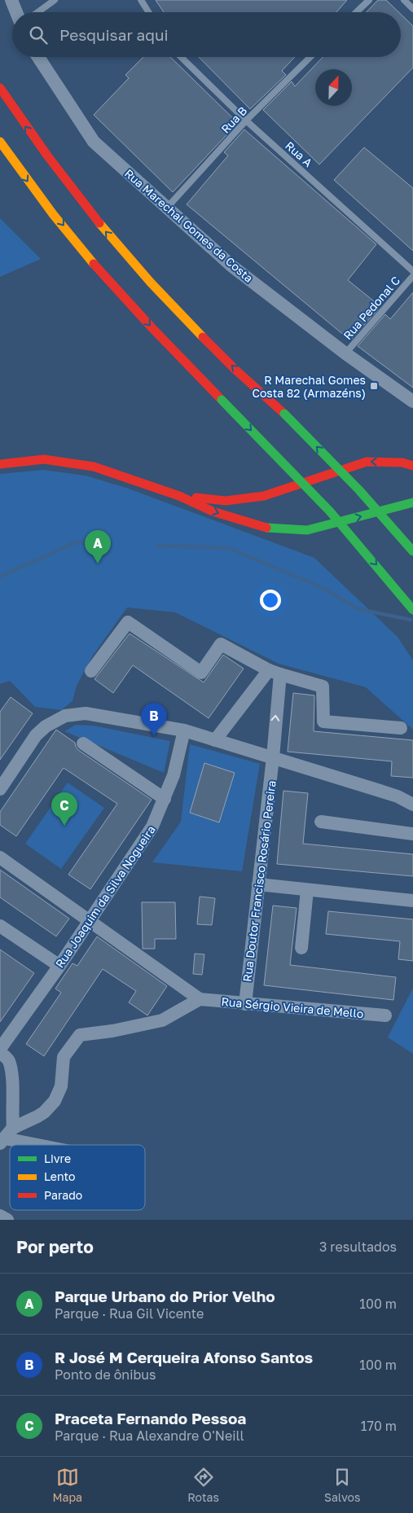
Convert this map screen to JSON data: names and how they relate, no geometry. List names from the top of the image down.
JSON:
{
  "streets": {
    "street": [
      "Rua Marechal Gomes da Costa",
      "Rua Doutor Francisco Rosário Pereira",
      "Rua Joaquim da Silva Nogueira",
      "Rua Sérgio Vieira de Mello"
    ],
    "lane": ["Rua B", "Rua A", "Rua Pedonal C"]
  },
  "crossings": [
    ["Rua B", "Rua A"],
    ["Rua B", "Rua Marechal Gomes da Costa"],
    ["Rua Marechal Gomes da Costa", "Rua Pedonal C"],
    ["Rua Doutor Francisco Rosário Pereira", "Rua Sérgio Vieira de Mello"]
  ],
  "places": {
    "transit": ["R Marechal Gomes Costa 82 (Armazéns)"]
  },
  "legend": ["Livre", "Lento", "Parado"],
  "north": "top",
  "page": {
    "search": "Pesquisar aqui",
    "pins": ["A", "B", "C"],
    "heading": ["Por perto", "3 resultados"],
    "list": [
      {
        "mark": "A",
        "name": "Parque Urbano do Prior Velho",
        "note": "Parque · Rua Gil Vicente",
        "value": "100 m"
      },
      {
        "mark": "B",
        "name": "R José M Cerqueira Afonso Santos",
        "note": "Ponto de ônibus",
        "value": "100 m"
      },
      {
        "mark": "C",
        "name": "Praceta Fernando Pessoa",
        "note": "Parque · Rua Alexandre O'Neill",
        "value": "170 m"
      }
    ],
    "nav": ["Mapa", "Rotas", "Salvos"]
  }
}
